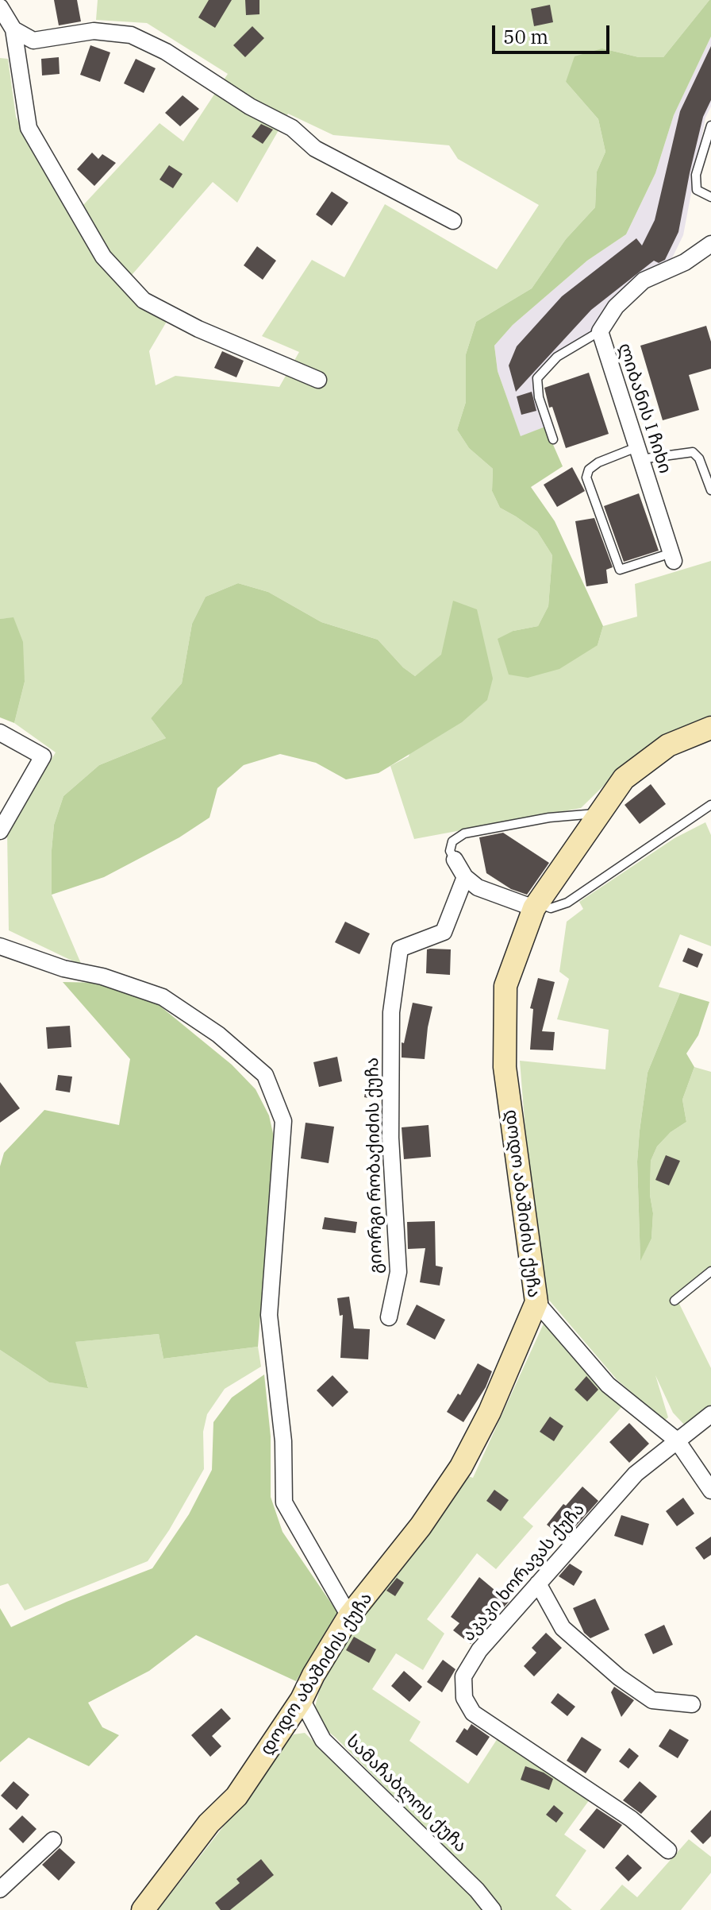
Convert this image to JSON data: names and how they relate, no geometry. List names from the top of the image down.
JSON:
{
  "streets": {
    "street": [
      "ლიბანის I ჩიხი",
      "გიორგი რობაქიძის ქუჩა",
      "დოდო აბაშიძის ქუჩა",
      "აკაკი ხორავას ქუჩა",
      "სამაჩაბლოს ქუჩა"
    ]
  },
  "crossings": [
    ["დოდო აბაშიძის ქუჩა", "სამაჩაბლოს ქუჩა"]
  ],
  "scale_bar": "50 m"
}
